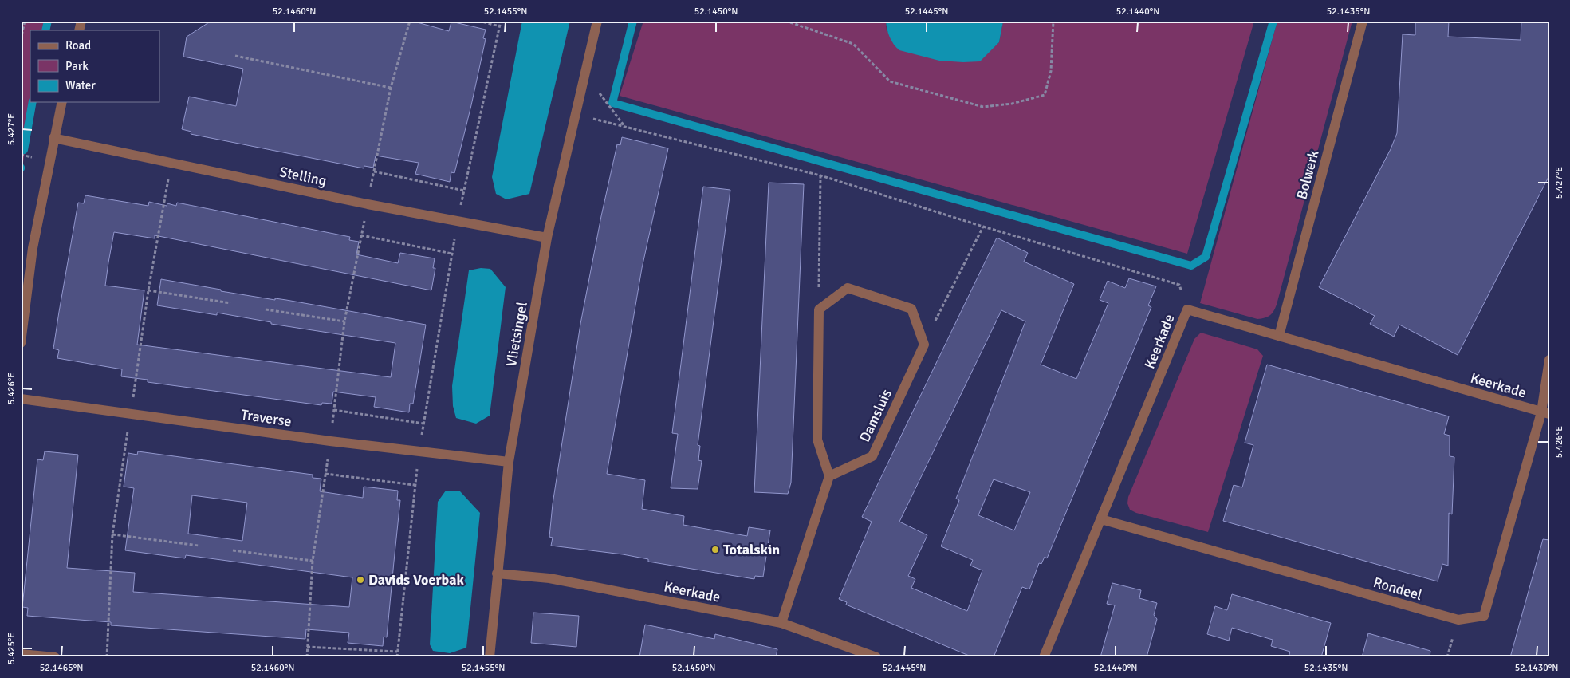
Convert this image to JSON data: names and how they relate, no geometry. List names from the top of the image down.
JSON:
{
  "streets": {
    "street": [
      "Bolwerk",
      "Stelling",
      "Vlietsingel",
      "Keerkade",
      "Damsluis",
      "Traverse",
      "Rondeel"
    ]
  },
  "crossings": [
    ["Bolwerk", "Keerkade"],
    ["Stelling", "Vlietsingel"],
    ["Vlietsingel", "Keerkade"],
    ["Vlietsingel", "Traverse"],
    ["Keerkade", "Rondeel"]
  ],
  "places": ["Totalskin", "Davids Voerbak"],
  "legend": ["Road", "Park", "Water"],
  "coordinates": [
    "52.1460°N",
    "52.1455°N",
    "52.1450°N",
    "52.1445°N",
    "52.1440°N",
    "52.1435°N",
    "5.427°E",
    "5.426°E",
    "5.425°E",
    "52.1465°N",
    "52.1430°N"
  ]
}
